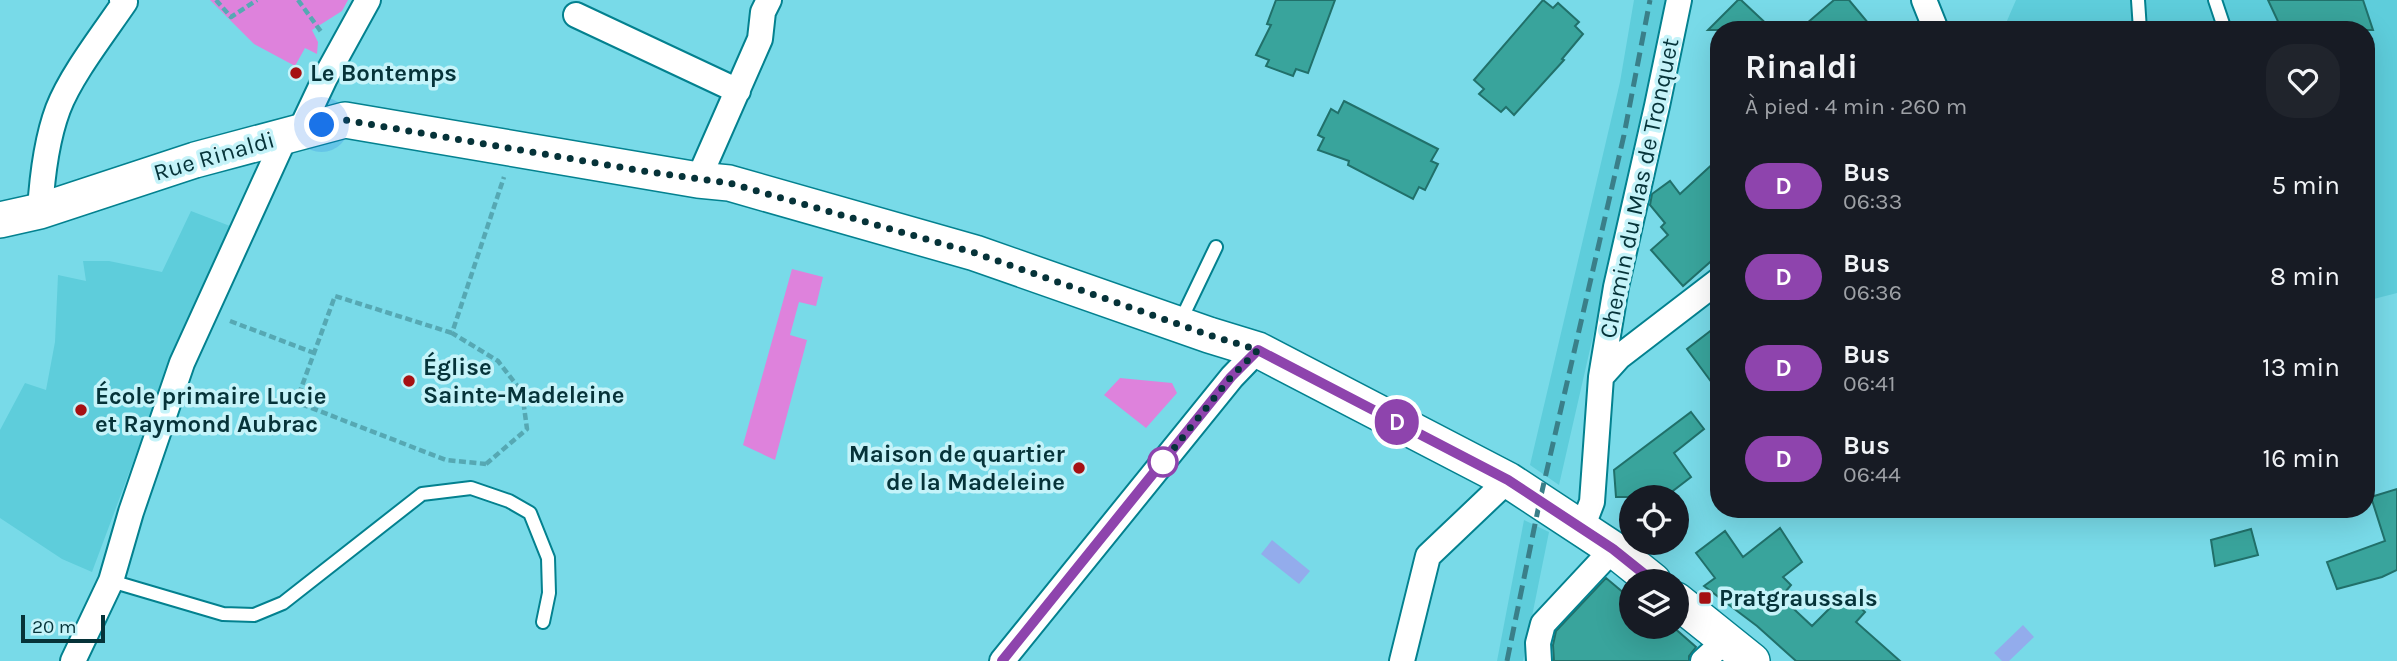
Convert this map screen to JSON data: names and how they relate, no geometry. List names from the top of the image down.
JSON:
{
  "streets": {
    "street": ["Rue Rinaldi", "Chemin du Mas de Tronquet"]
  },
  "crossings": [
    ["Rue Rinaldi", "Chemin du Mas de Tronquet"]
  ],
  "places": {
    "other": [
      "Le Bontemps",
      "Église Sainte-Madeleine",
      "École primaire Lucie et Raymond Aubrac",
      "Maison de quartier de la Madeleine"
    ],
    "transit": ["Pratgraussals"]
  },
  "lines": ["bus line D"],
  "scale_bar": "20 m",
  "page": {
    "on_map": "D",
    "heading": ["Rinaldi", "À pied · 4 min · 260 m"],
    "list": [
      {
        "mark": "D",
        "name": "Bus",
        "note": "06:33",
        "value": "5 min"
      },
      {
        "mark": "D",
        "name": "Bus",
        "note": "06:36",
        "value": "8 min"
      },
      {
        "mark": "D",
        "name": "Bus",
        "note": "06:41",
        "value": "13 min"
      },
      {
        "mark": "D",
        "name": "Bus",
        "note": "06:44",
        "value": "16 min"
      }
    ],
    "scale": "20 m"
  }
}
